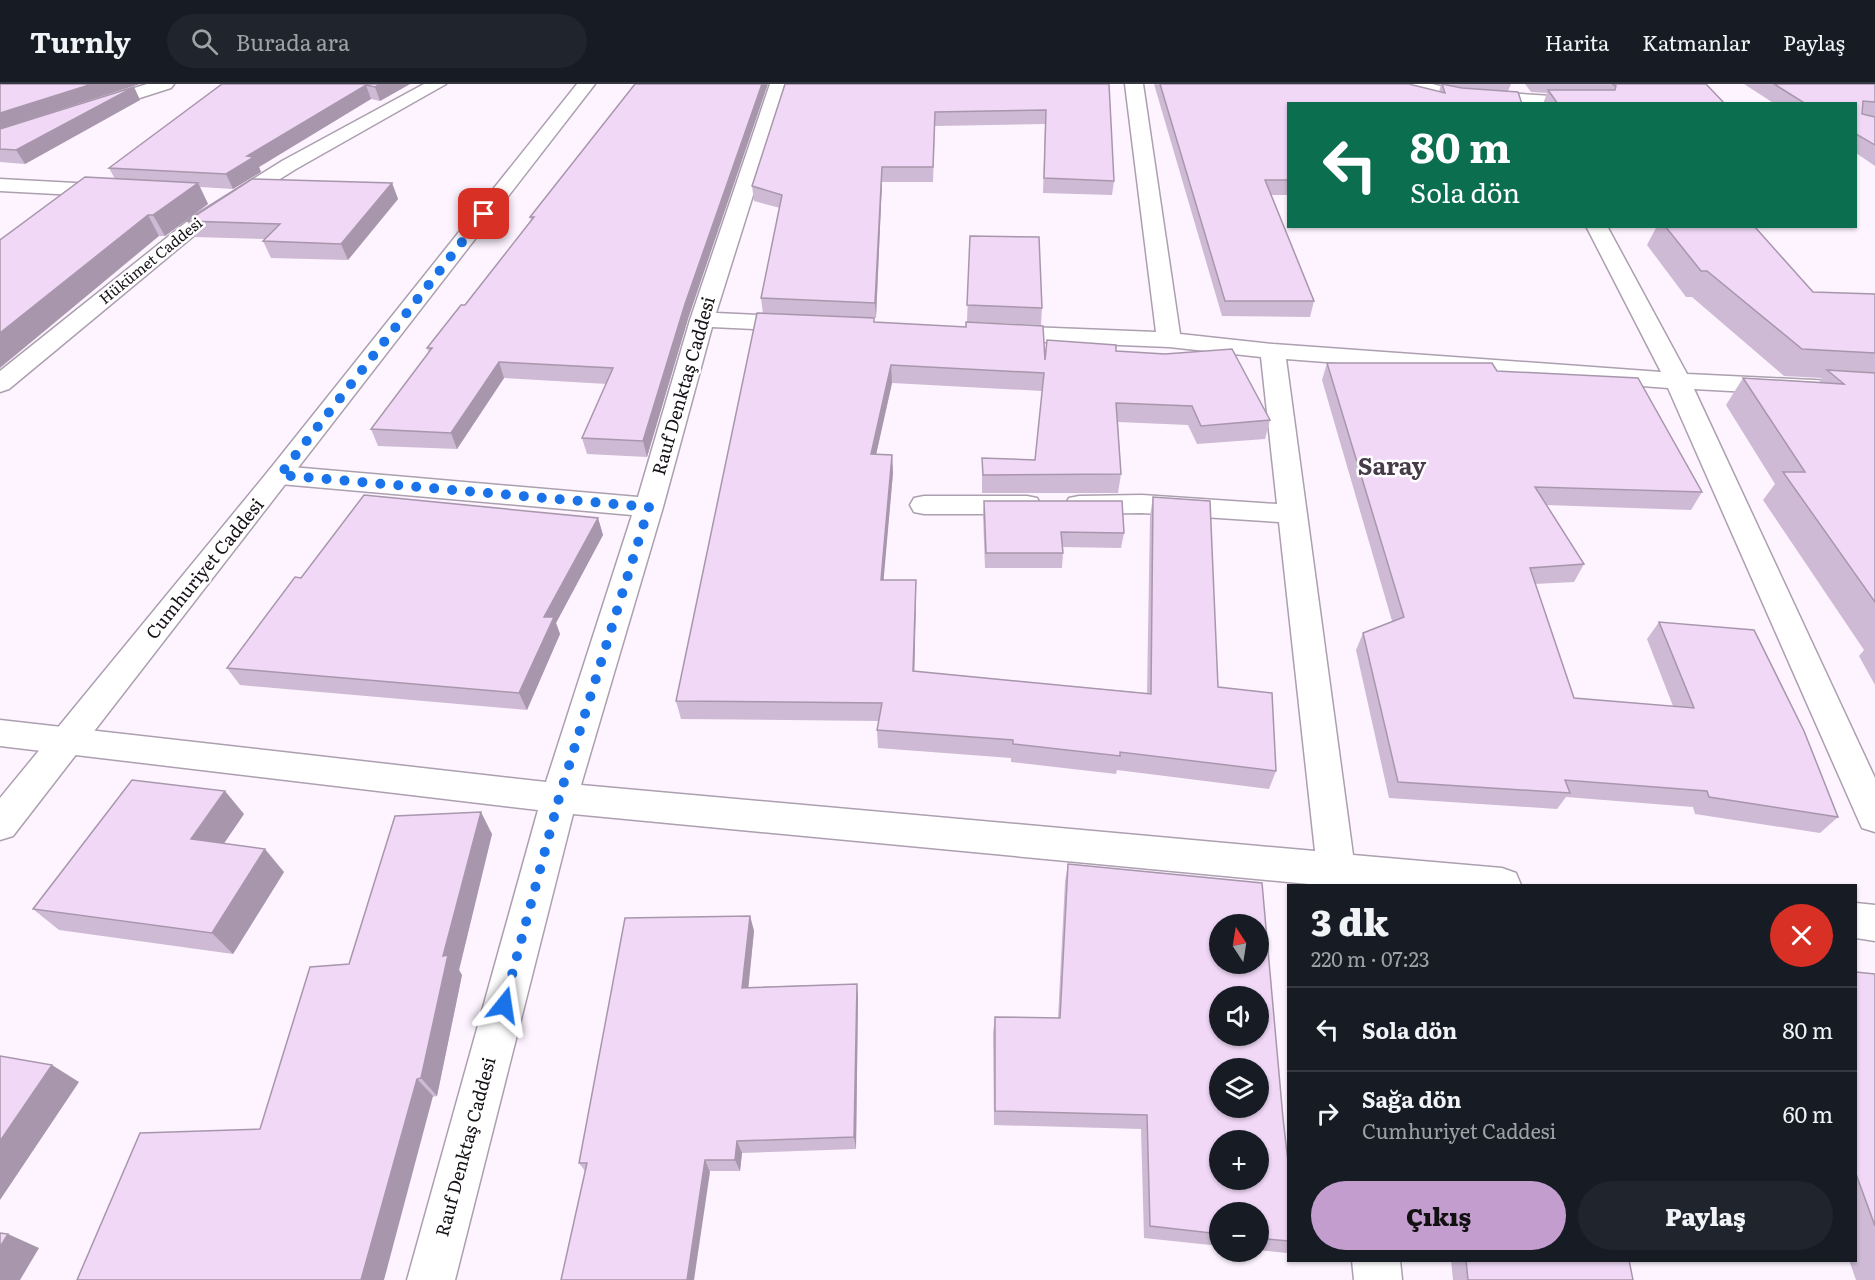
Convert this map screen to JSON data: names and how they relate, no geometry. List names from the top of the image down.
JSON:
{
  "streets": {
    "street": ["Hükümet Caddesi", "Rauf Denktaş Caddesi", "Cumhuriyet Caddesi"]
  },
  "districts": ["Saray"],
  "north": "top",
  "page": {
    "header": "Turnly",
    "search": "Burada ara",
    "nav": ["Harita", "Katmanlar", "Paylaş"],
    "turn": ["80 m", "Sola dön"],
    "heading": ["3 dk", "220 m · 07:23"],
    "map_buttons": ["+", "−"],
    "list": [
      {
        "name": "Sola dön",
        "value": "80 m"
      },
      {
        "name": "Sağa dön",
        "note": "Cumhuriyet Caddesi",
        "value": "60 m"
      }
    ],
    "buttons": ["Çıkış", "Paylaş"]
  }
}
